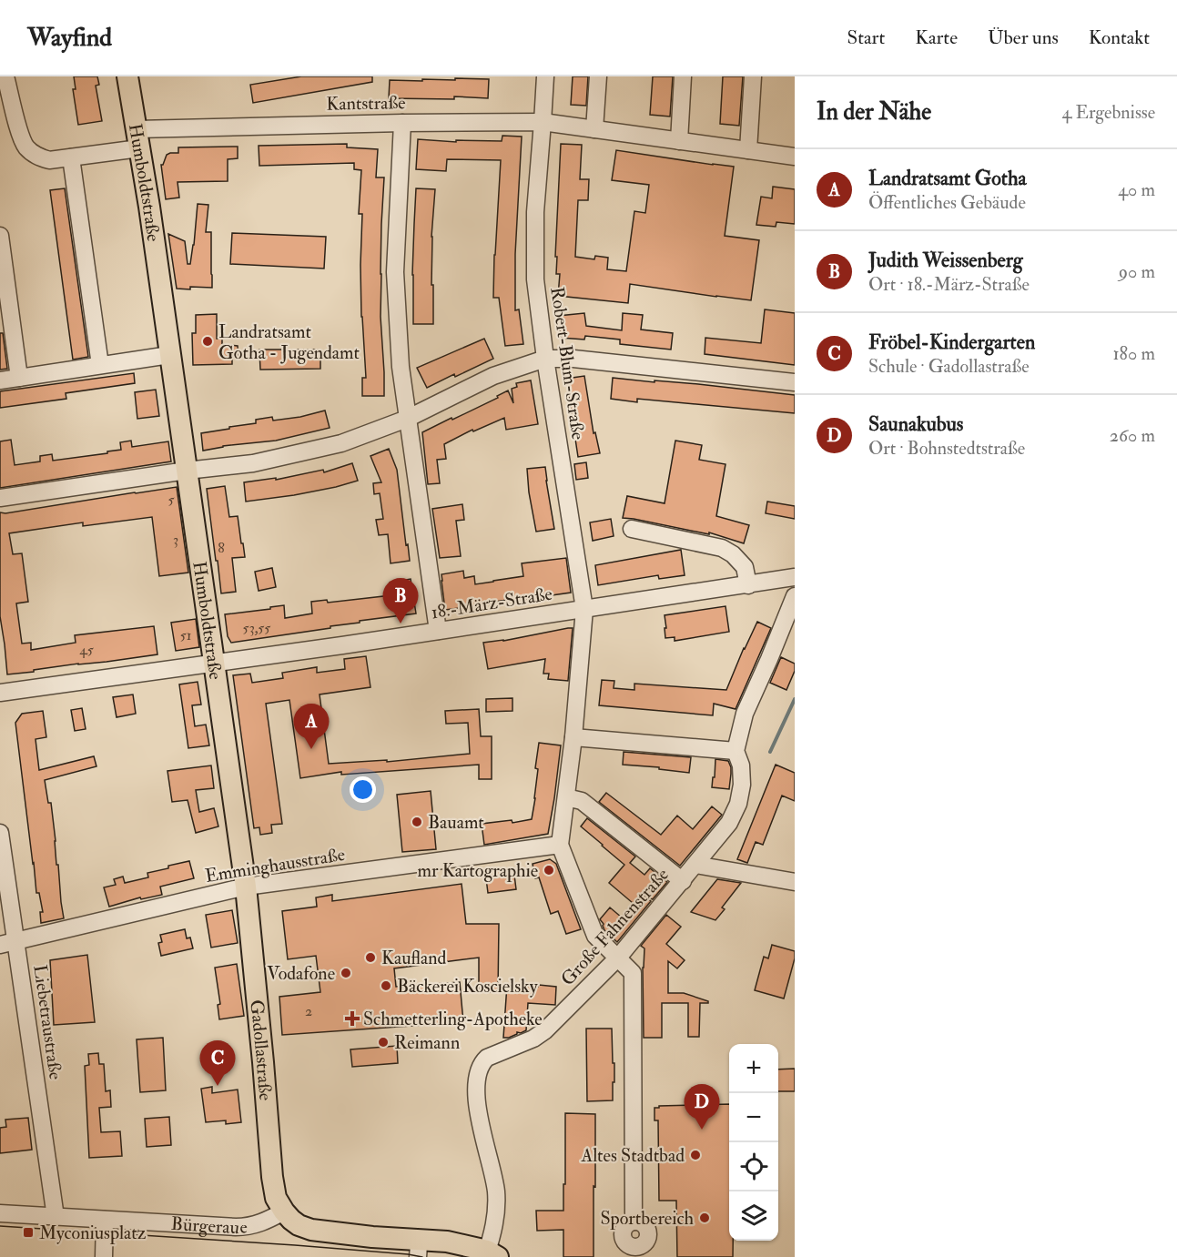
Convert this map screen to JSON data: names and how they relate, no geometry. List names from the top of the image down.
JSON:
{
  "streets": {
    "main road": ["Humboldtstraße", "Gadollastraße"],
    "street": [
      "Kantstraße",
      "Robert-Blum-Straße",
      "18.-März-Straße",
      "Emminghausstraße",
      "Große Fahnenstraße",
      "Liebetraustraße",
      "Bürgeraue"
    ]
  },
  "crossings": [
    ["Kantstraße", "Humboldtstraße"],
    ["Kantstraße", "Robert-Blum-Straße"],
    ["Humboldtstraße", "18.-März-Straße"],
    ["Humboldtstraße", "Emminghausstraße"],
    ["Humboldtstraße", "Gadollastraße"],
    ["Robert-Blum-Straße", "18.-März-Straße"],
    ["Robert-Blum-Straße", "Emminghausstraße"],
    ["Emminghausstraße", "Liebetraustraße"],
    ["Emminghausstraße", "Gadollastraße"],
    ["Liebetraustraße", "Bürgeraue"],
    ["Gadollastraße", "Bürgeraue"]
  ],
  "places": {
    "other": [
      "Landratsamt Gotha - Jugendamt",
      "Bauamt",
      "mr Kartographie",
      "Kaufland",
      "Vodafone",
      "Bäckerei Koscielsky",
      "Reimann",
      "Altes Stadtbad",
      "Sportbereich"
    ],
    "health": ["Schmetterling-Apotheke"],
    "transit": ["Myconiusplatz"]
  },
  "house_numbers": [
    "5",
    "3",
    "8",
    "53,55",
    "51",
    "45",
    "2"
  ],
  "page": {
    "header": "Wayfind",
    "nav": [
      "Start",
      "Karte",
      "Über uns",
      "Kontakt"
    ],
    "heading": ["In der Nähe", "4 Ergebnisse"],
    "list": [
      {
        "mark": "A",
        "name": "Landratsamt Gotha",
        "note": "Öffentliches Gebäude",
        "value": "40 m"
      },
      {
        "mark": "B",
        "name": "Judith Weissenberg",
        "note": "Ort · 18.-März-Straße",
        "value": "90 m"
      },
      {
        "mark": "C",
        "name": "Fröbel-Kindergarten",
        "note": "Schule · Gadollastraße",
        "value": "180 m"
      },
      {
        "mark": "D",
        "name": "Saunakubus",
        "note": "Ort · Bohnstedtstraße",
        "value": "260 m"
      }
    ],
    "pins": [
      "B",
      "A",
      "C",
      "D"
    ],
    "map_buttons": ["+", "−"]
  }
}
